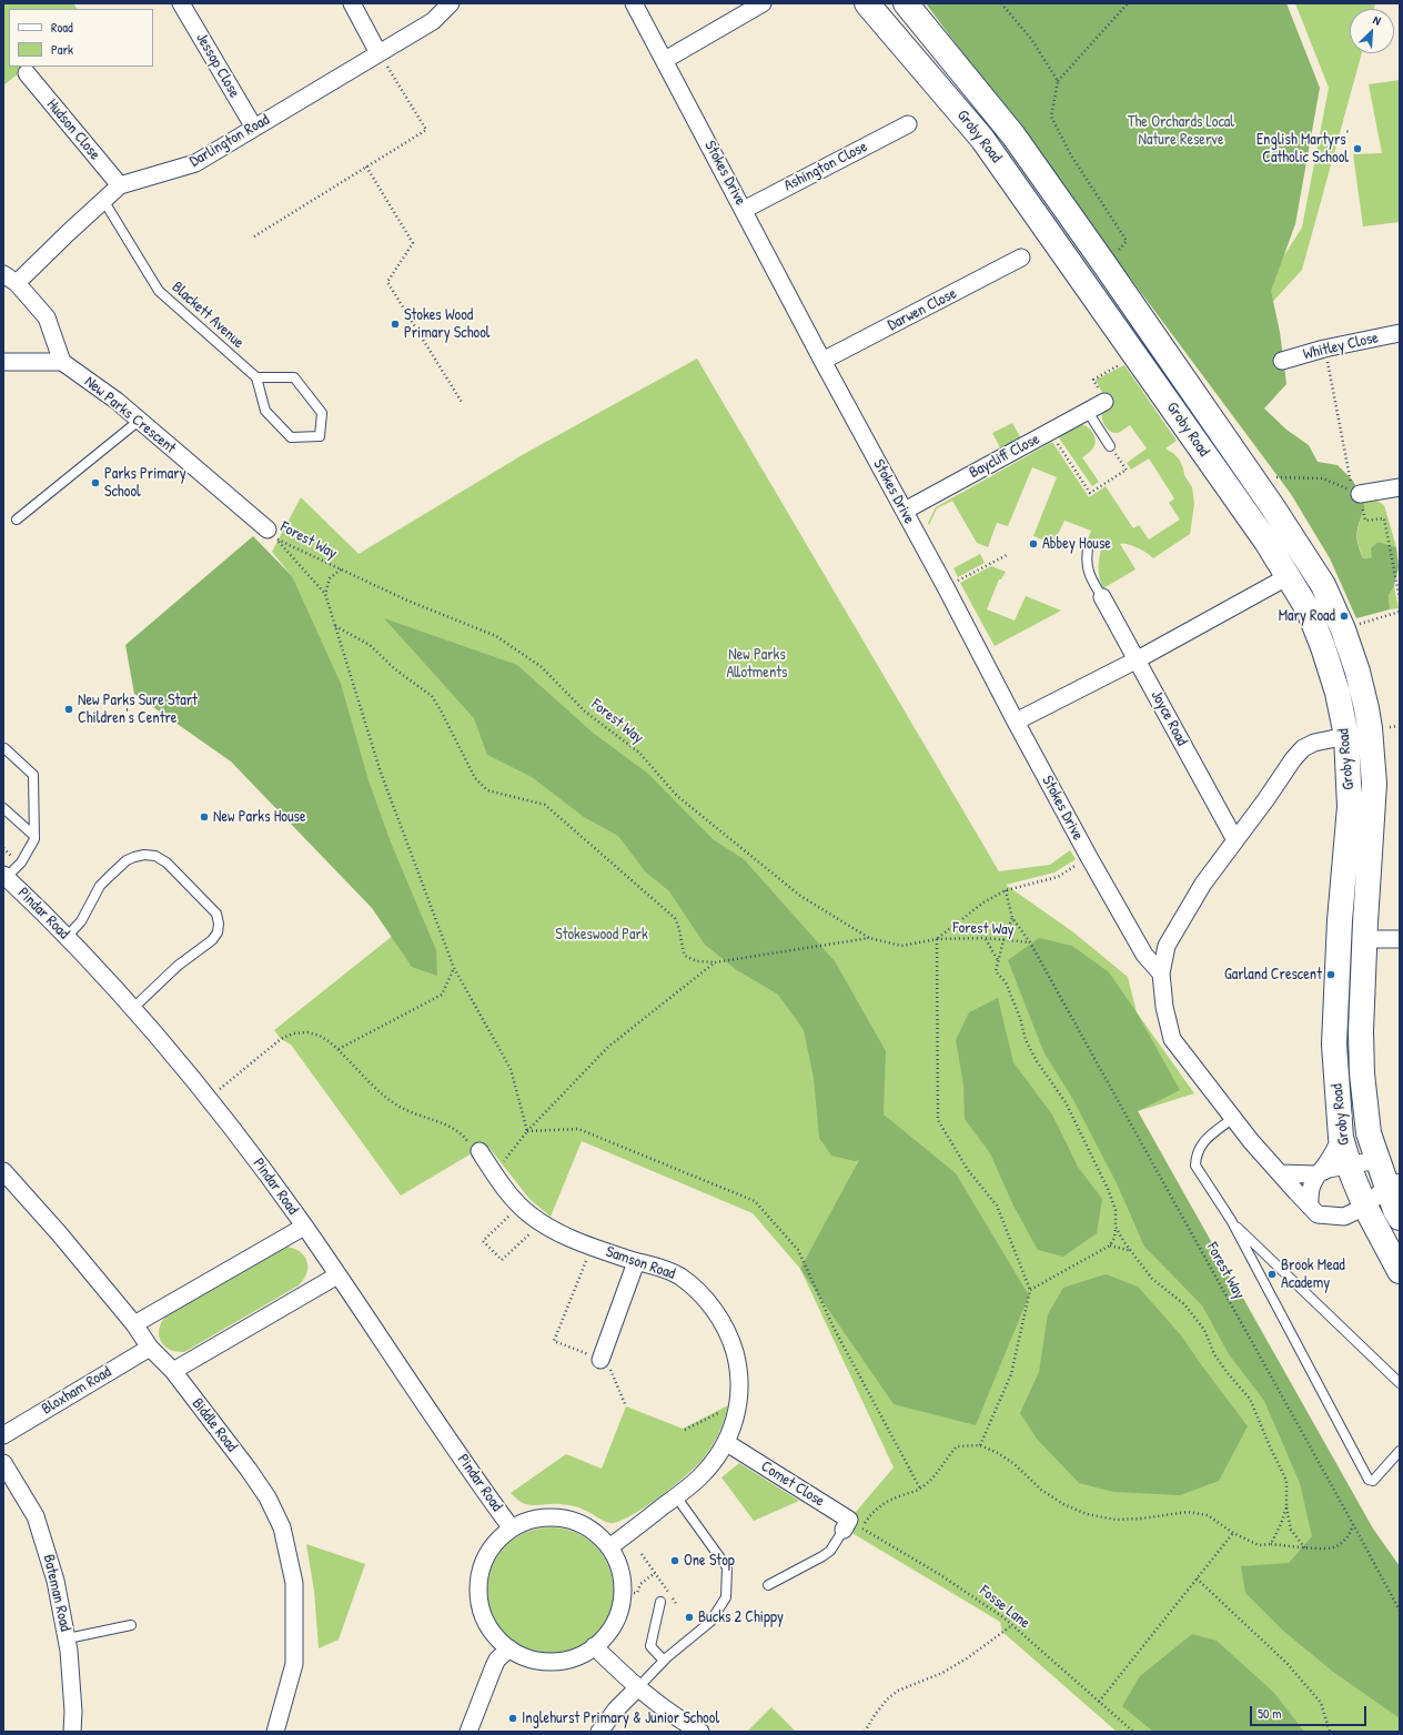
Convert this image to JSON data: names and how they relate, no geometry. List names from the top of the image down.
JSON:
{
  "streets": {
    "main road": ["Groby Road"],
    "street": [
      "Jessop Close",
      "Hudson Close",
      "Darlington Road",
      "Ashington Close",
      "Stokes Drive",
      "Darwen Close",
      "Whitley Close",
      "New Parks Crescent",
      "Baycliff Close",
      "Joyce Road",
      "Pindar Road",
      "Samson Road",
      "Bloxham Road",
      "Biddle Road",
      "Comet Close",
      "Bateman Road"
    ],
    "lane": ["Blackett Avenue"],
    "path": ["Forest Way", "Fosse Lane"]
  },
  "crossings": [
    ["Jessop Close", "Darlington Road"],
    ["Hudson Close", "Darlington Road"],
    ["Darlington Road", "Blackett Avenue"],
    ["Ashington Close", "Stokes Drive"],
    ["Stokes Drive", "Darwen Close"],
    ["Stokes Drive", "Baycliff Close"],
    ["Stokes Drive", "Forest Way"],
    ["New Parks Crescent", "Forest Way"],
    ["Pindar Road", "Samson Road"],
    ["Samson Road", "Comet Close"],
    ["Bloxham Road", "Biddle Road"]
  ],
  "parks": ["The Orchards Local Nature Reserve", "New Parks Allotments", "Stokeswood Park"],
  "places": [
    "English Martyrs' Catholic School",
    "Stokes Wood Primary School",
    "Parks Primary School",
    "Abbey House",
    "Mary Road",
    "New Parks Sure Start Children's Centre",
    "New Parks House",
    "Garland Crescent",
    "Brook Mead Academy",
    "One Stop",
    "Bucks 2 Chippy",
    "Inglehurst Primary & Junior School"
  ],
  "legend": ["Road", "Park"],
  "scale_bar": "50 m",
  "north": "top right"
}
